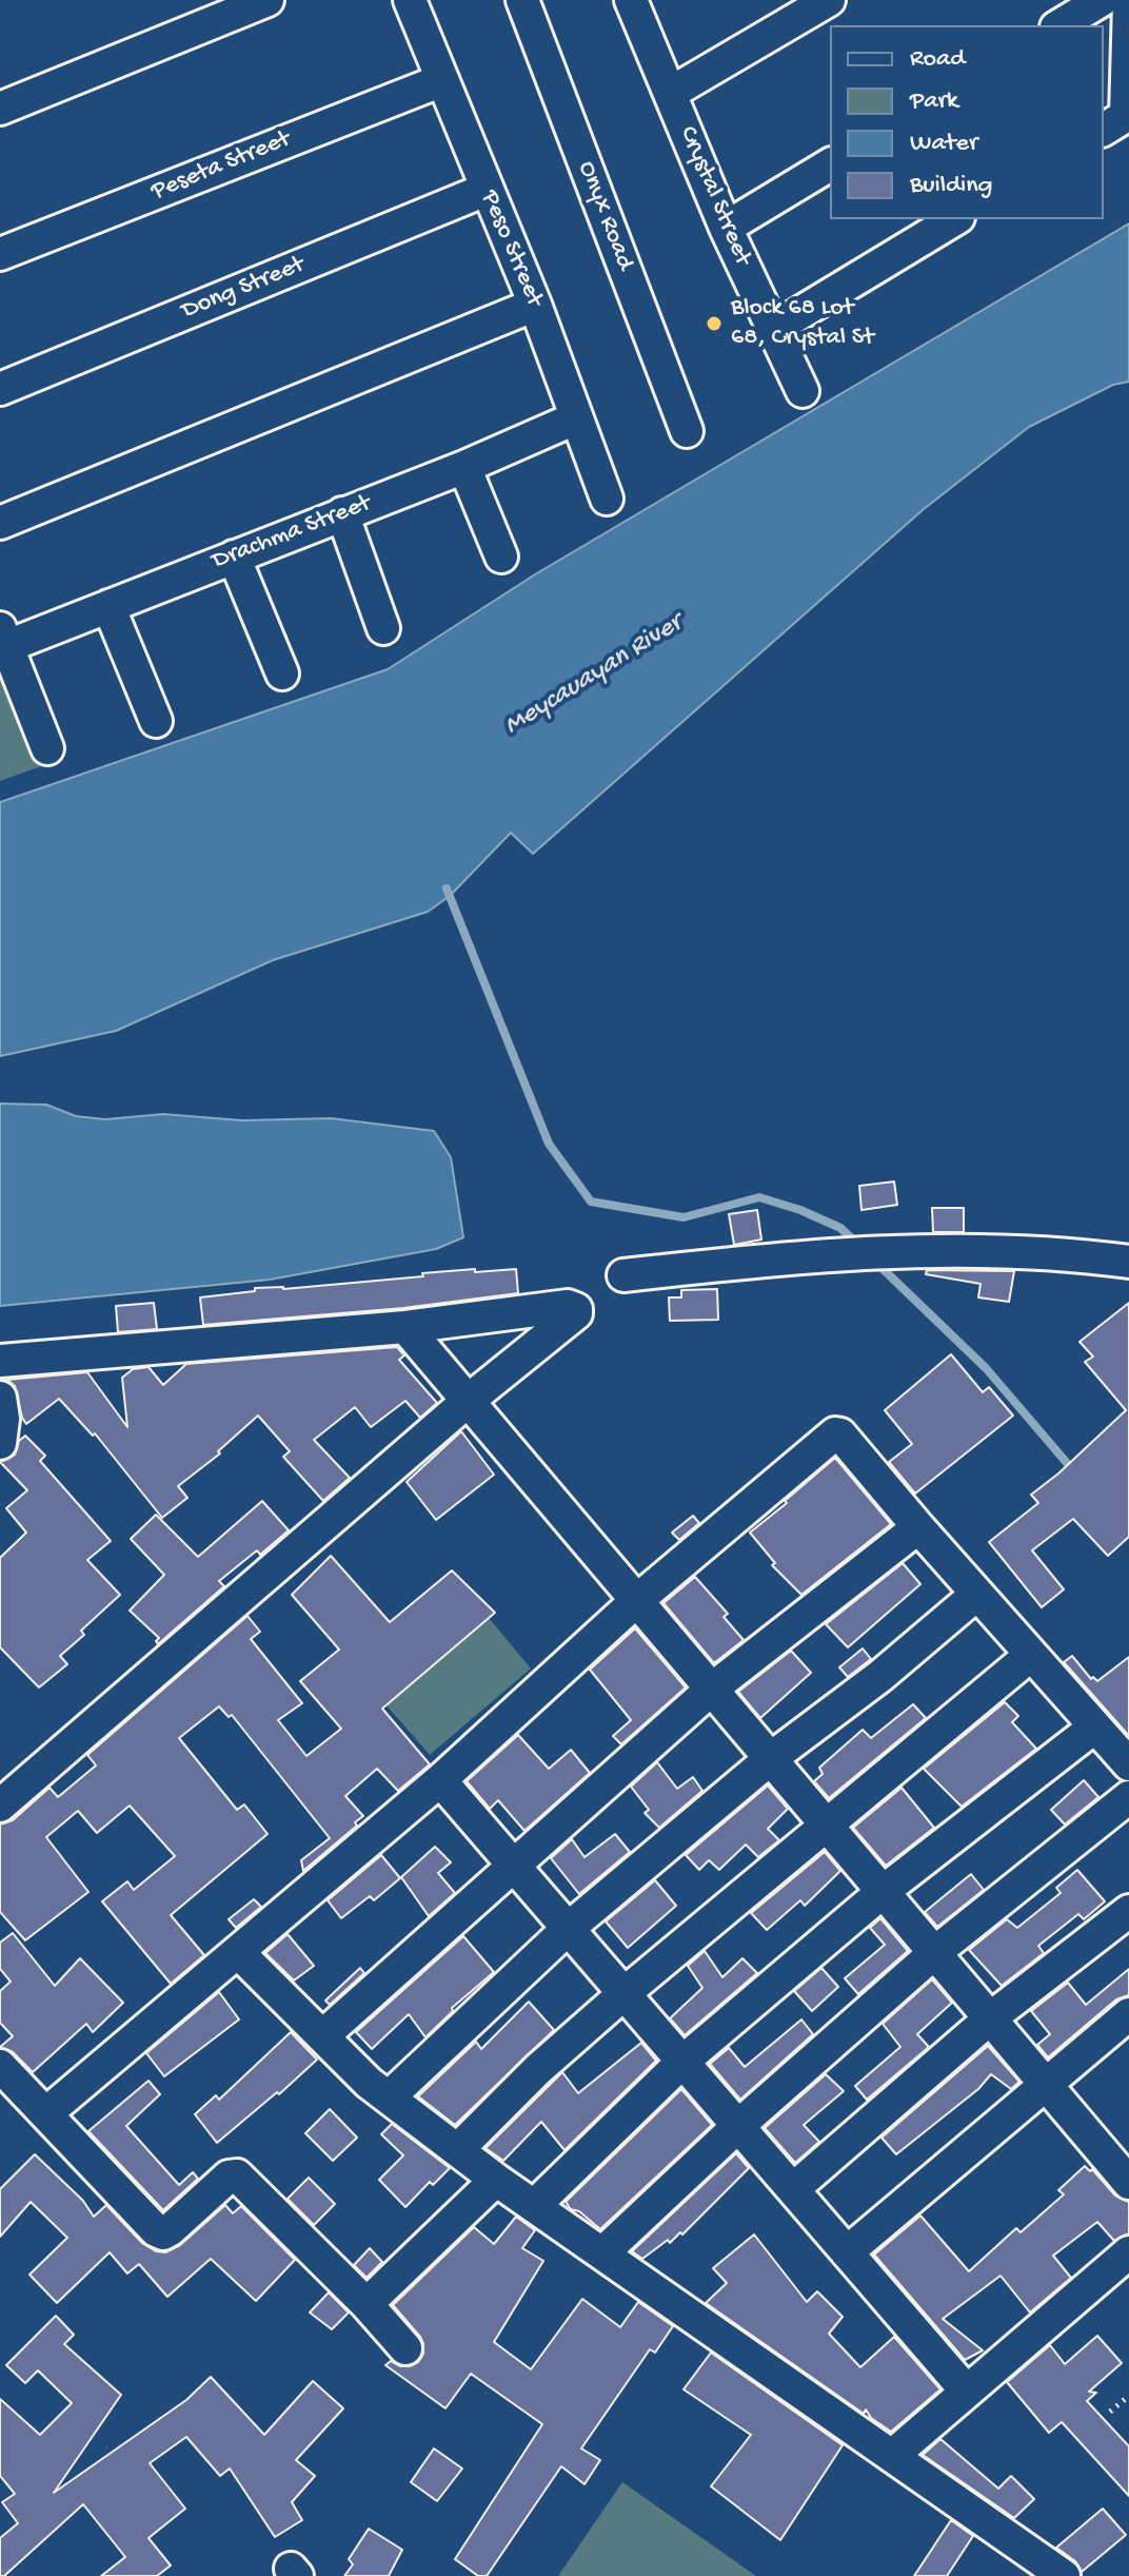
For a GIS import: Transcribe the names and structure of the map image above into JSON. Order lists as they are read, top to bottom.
{
  "streets": {
    "street": [
      "Peseta Street",
      "Crystal Street",
      "Onyx Road",
      "Peso Street",
      "Dong Street",
      "Drachma Street"
    ]
  },
  "crossings": [
    ["Peseta Street", "Peso Street"],
    ["Peso Street", "Dong Street"],
    ["Peso Street", "Drachma Street"]
  ],
  "water": ["Meycauayan River"],
  "places": ["Block 68 Lot 68, Crystal St"],
  "legend": [
    "Road",
    "Park",
    "Water",
    "Building"
  ]
}
